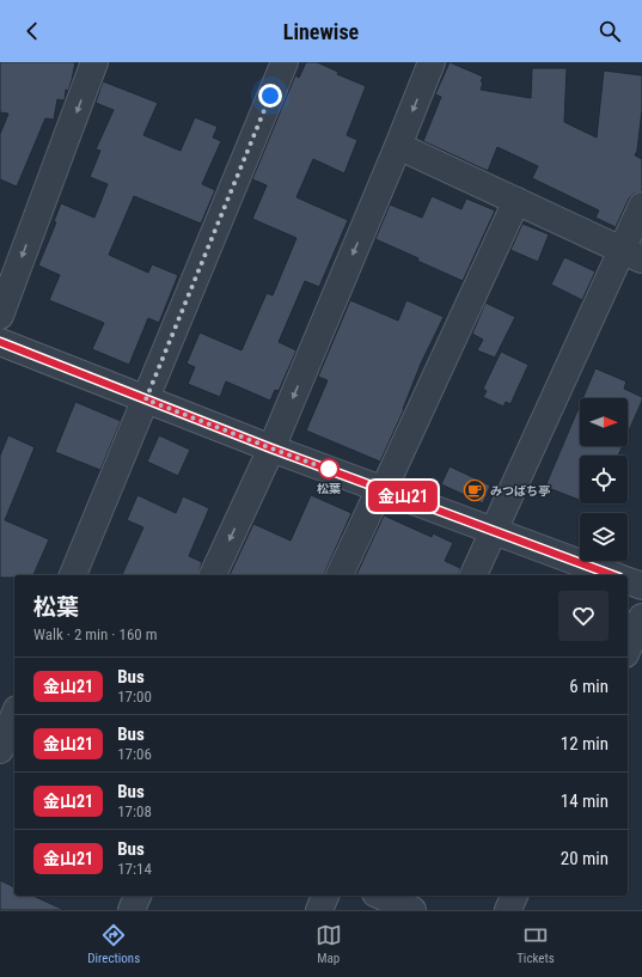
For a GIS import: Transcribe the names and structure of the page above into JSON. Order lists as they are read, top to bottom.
{
  "places": {
    "other": ["松葉"],
    "cafe": ["みつばち亭"]
  },
  "lines": ["bus line 金山21"],
  "north": "right",
  "page": {
    "header": "Linewise",
    "on_map": "金山21",
    "heading": ["松葉", "Walk · 2 min · 160 m"],
    "list": [
      {
        "mark": "金山21",
        "name": "Bus",
        "note": "17:00",
        "value": "6 min"
      },
      {
        "mark": "金山21",
        "name": "Bus",
        "note": "17:06",
        "value": "12 min"
      },
      {
        "mark": "金山21",
        "name": "Bus",
        "note": "17:08",
        "value": "14 min"
      },
      {
        "mark": "金山21",
        "name": "Bus",
        "note": "17:14",
        "value": "20 min"
      }
    ],
    "tabs": ["Directions", "Map", "Tickets"]
  }
}
